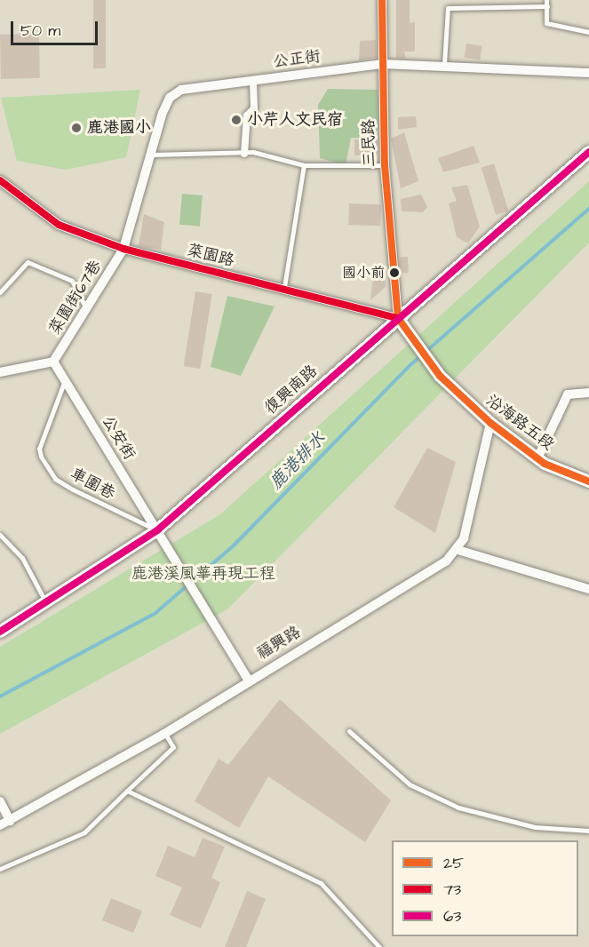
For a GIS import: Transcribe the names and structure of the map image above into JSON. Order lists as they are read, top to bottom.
{
  "streets": {
    "street": [
      "公正街",
      "三民路",
      "菜園路",
      "菜園街67巷",
      "復興南路",
      "沿海路五段",
      "公安街",
      "福興路"
    ],
    "lane": ["車圍巷"]
  },
  "crossings": [
    ["公正街", "三民路"],
    ["公正街", "菜園路"],
    ["公正街", "菜園街67巷"],
    ["三民路", "菜園路"],
    ["三民路", "復興南路"],
    ["三民路", "沿海路五段"],
    ["菜園路", "菜園街67巷"],
    ["菜園路", "復興南路"],
    ["菜園路", "沿海路五段"],
    ["菜園街67巷", "公安街"],
    ["復興南路", "沿海路五段"],
    ["復興南路", "公安街"],
    ["復興南路", "車圍巷"],
    ["公安街", "車圍巷"],
    ["公安街", "福興路"]
  ],
  "water": ["鹿港排水"],
  "parks": ["鹿港溪風華再現工程"],
  "places": ["小芹人文民宿", "鹿港國小", "國小前"],
  "lines": ["transit line 25", "transit line 63", "transit line 73"],
  "legend": ["25", "73", "63"],
  "scale_bar": "50 m"
}
